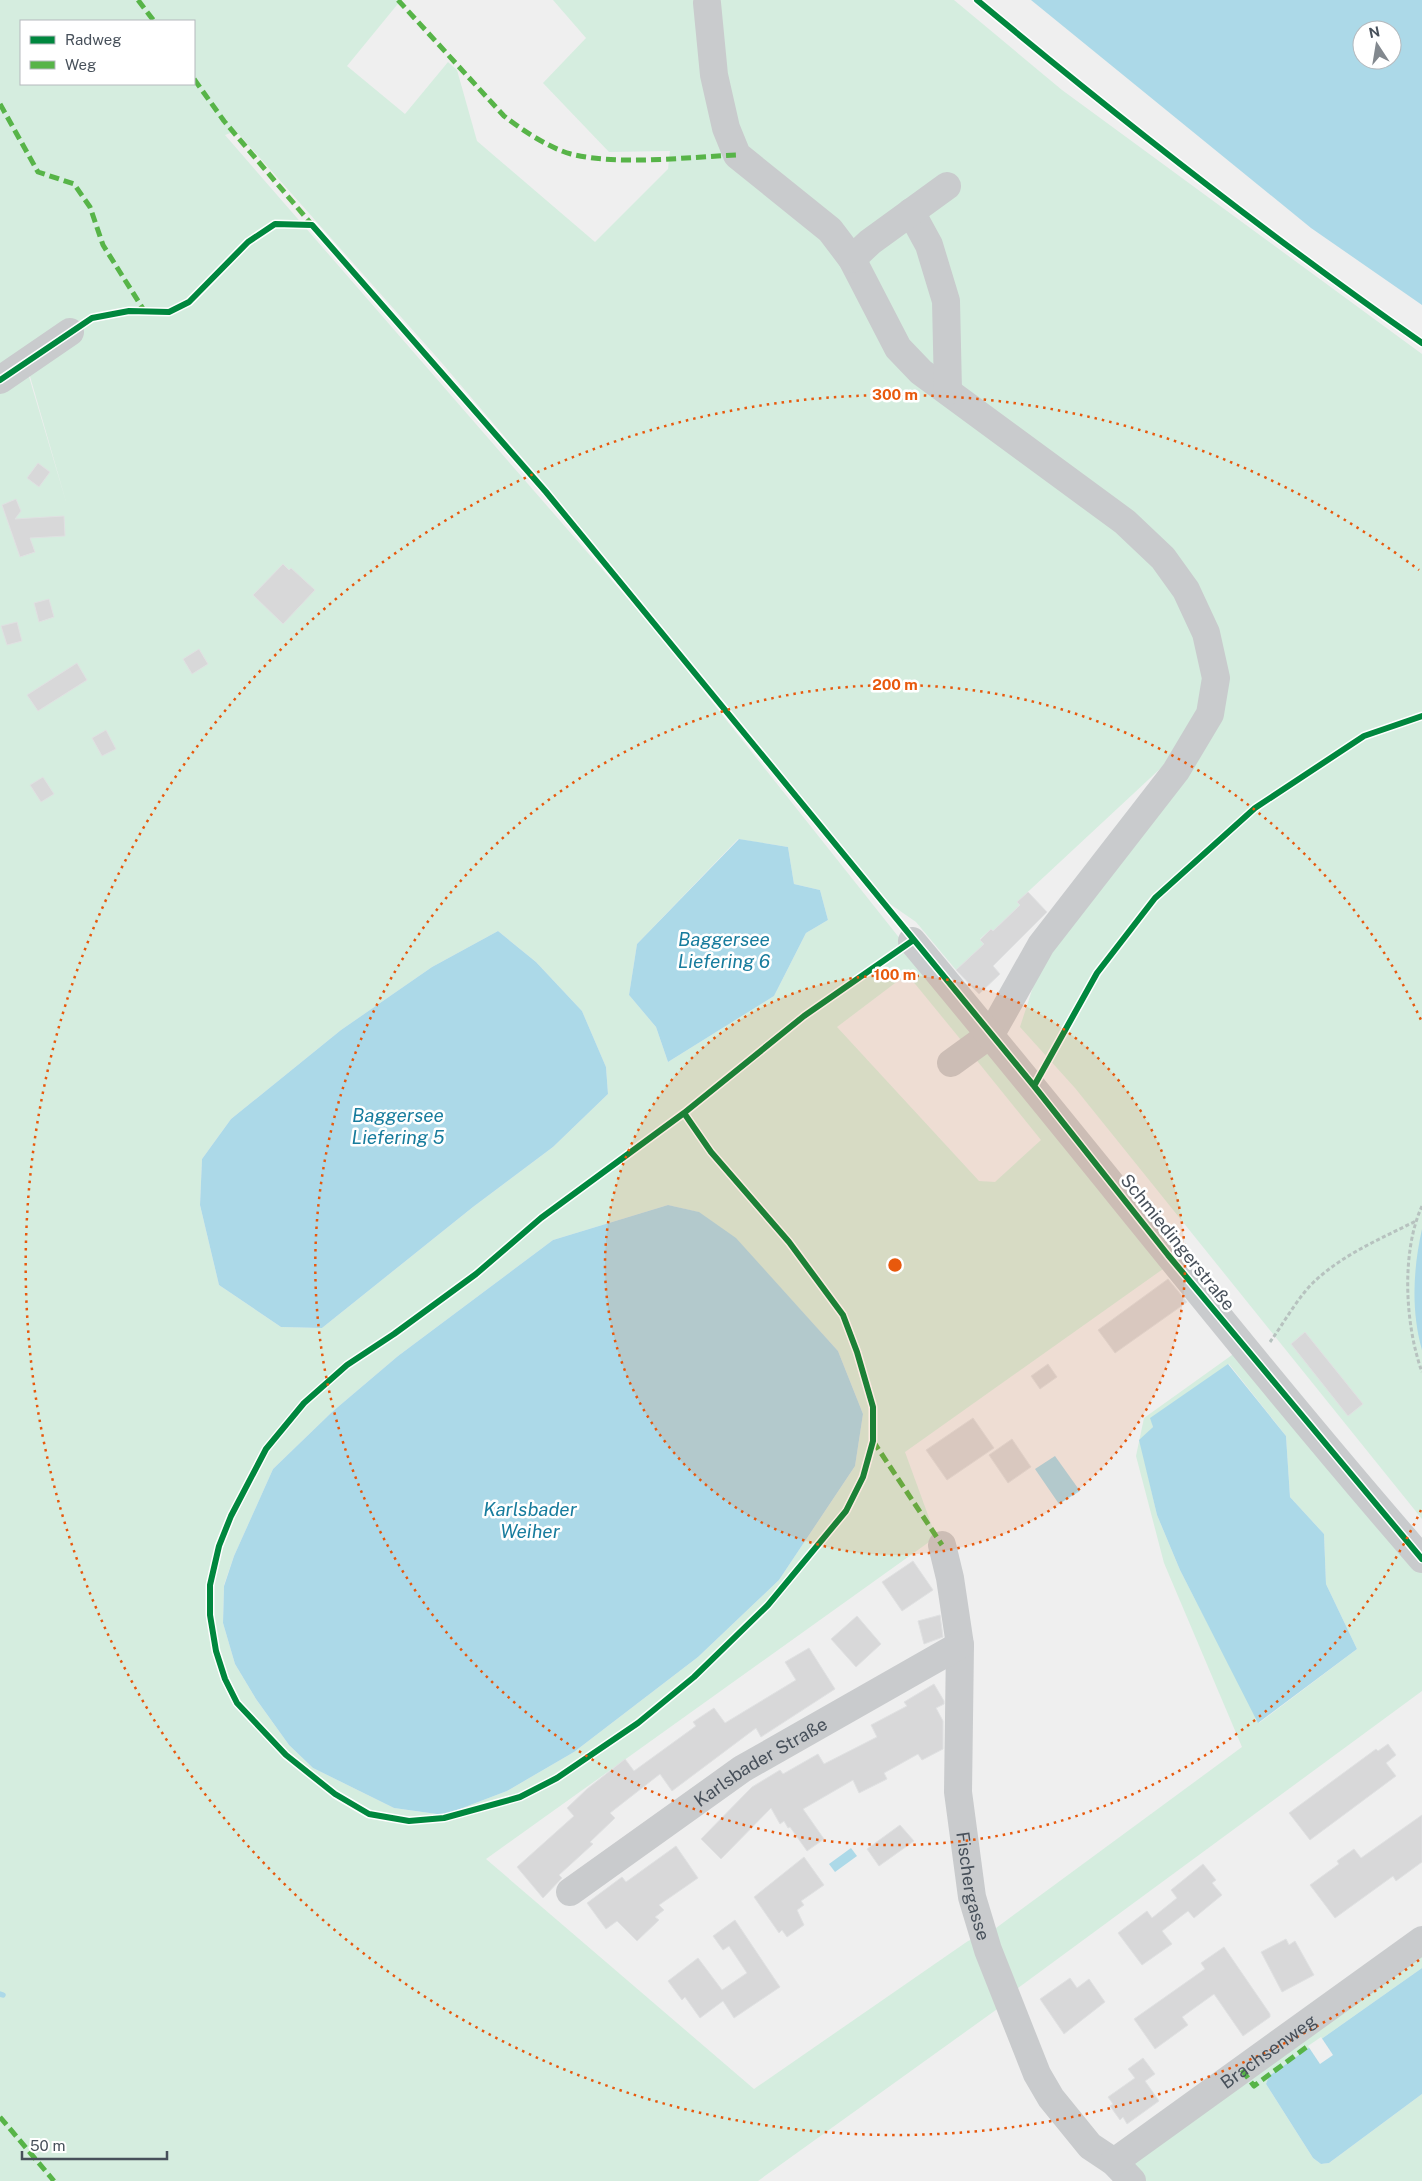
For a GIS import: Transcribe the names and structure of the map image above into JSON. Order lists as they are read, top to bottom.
{
  "streets": {
    "street": [
      "Schmiedingerstraße",
      "Karlsbader Straße",
      "Fischergasse",
      "Brachsenweg"
    ]
  },
  "crossings": [
    ["Karlsbader Straße", "Fischergasse"],
    ["Fischergasse", "Brachsenweg"]
  ],
  "water": ["Baggersee Liefering 6", "Baggersee Liefering 5", "Karlsbader Weiher"],
  "legend": ["Radweg", "Weg"],
  "scale_bar": "50 m",
  "north": "top",
  "rings": ["300 m", "200 m", "100 m"]
}
